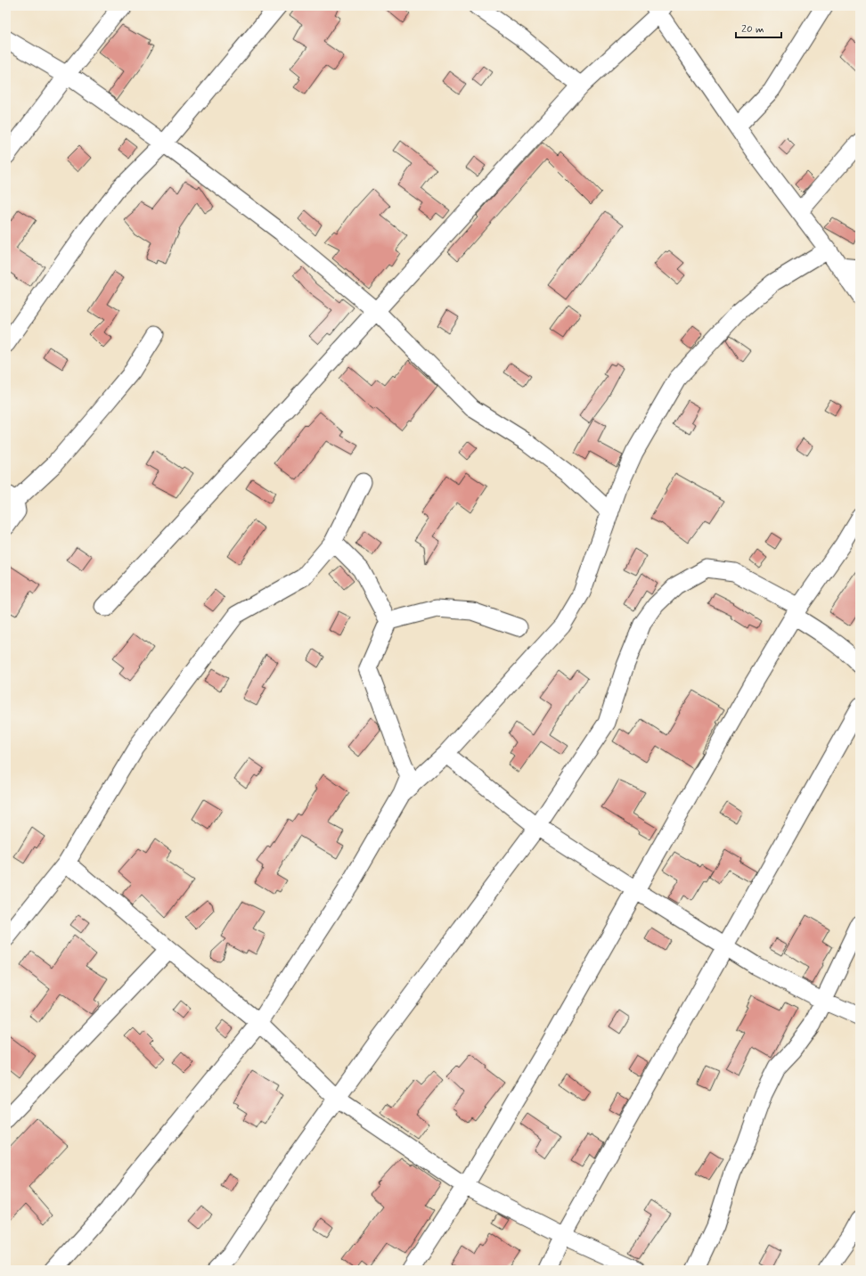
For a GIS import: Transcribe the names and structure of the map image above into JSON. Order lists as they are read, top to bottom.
{
  "scale_bar": "20 m"
}
